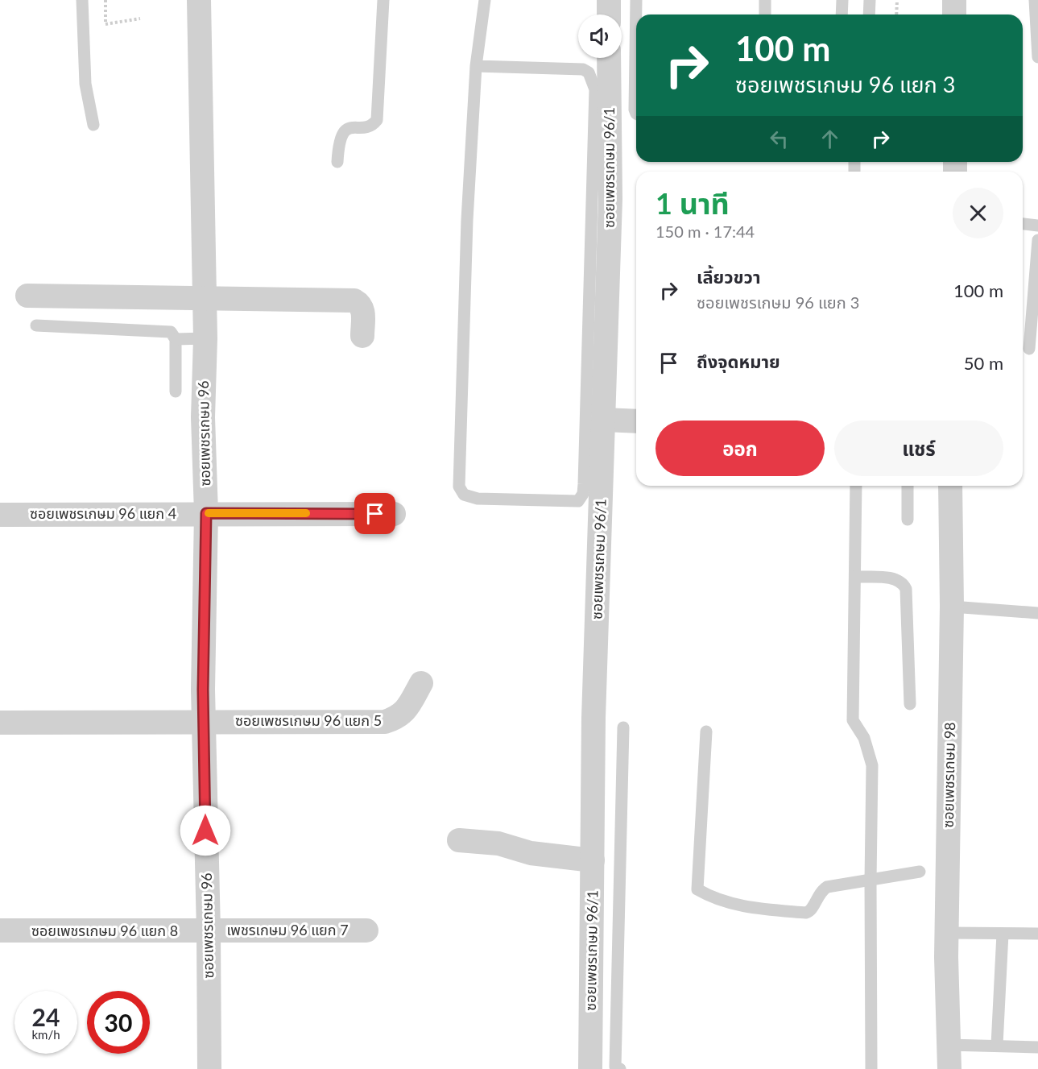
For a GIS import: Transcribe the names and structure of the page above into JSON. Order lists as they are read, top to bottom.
{
  "streets": {
    "street": [
      "ซอยเพชรเกษม 96/1",
      "ซอยเพชรเกษม 96",
      "ซอยเพชรเกษม 96 แยก 4",
      "ซอยเพชรเกษม 96 แยก 5",
      "ซอยเพชรเกษม 98",
      "เพชรเกษม 96 แยก 7",
      "ซอยเพชรเกษม 96 แยก 8"
    ]
  },
  "crossings": [
    ["ซอยเพชรเกษม 96", "ซอยเพชรเกษม 96 แยก 4"],
    ["ซอยเพชรเกษม 96", "ซอยเพชรเกษม 96 แยก 5"],
    ["ซอยเพชรเกษม 96", "เพชรเกษม 96 แยก 7"],
    ["ซอยเพชรเกษม 96", "ซอยเพชรเกษม 96 แยก 8"],
    ["เพชรเกษม 96 แยก 7", "ซอยเพชรเกษม 96 แยก 8"]
  ],
  "page": {
    "turn": ["100 m", "ซอยเพชรเกษม 96 แยก 3"],
    "heading": ["1 นาที", "150 m · 17:44"],
    "list": [
      {
        "name": "เลี้ยวขวา",
        "note": "ซอยเพชรเกษม 96 แยก 3",
        "value": "100 m"
      },
      {
        "name": "ถึงจุดหมาย",
        "value": "50 m"
      }
    ],
    "buttons": ["ออก", "แชร์"],
    "speed": "24 km/h",
    "limit": "30"
  }
}
